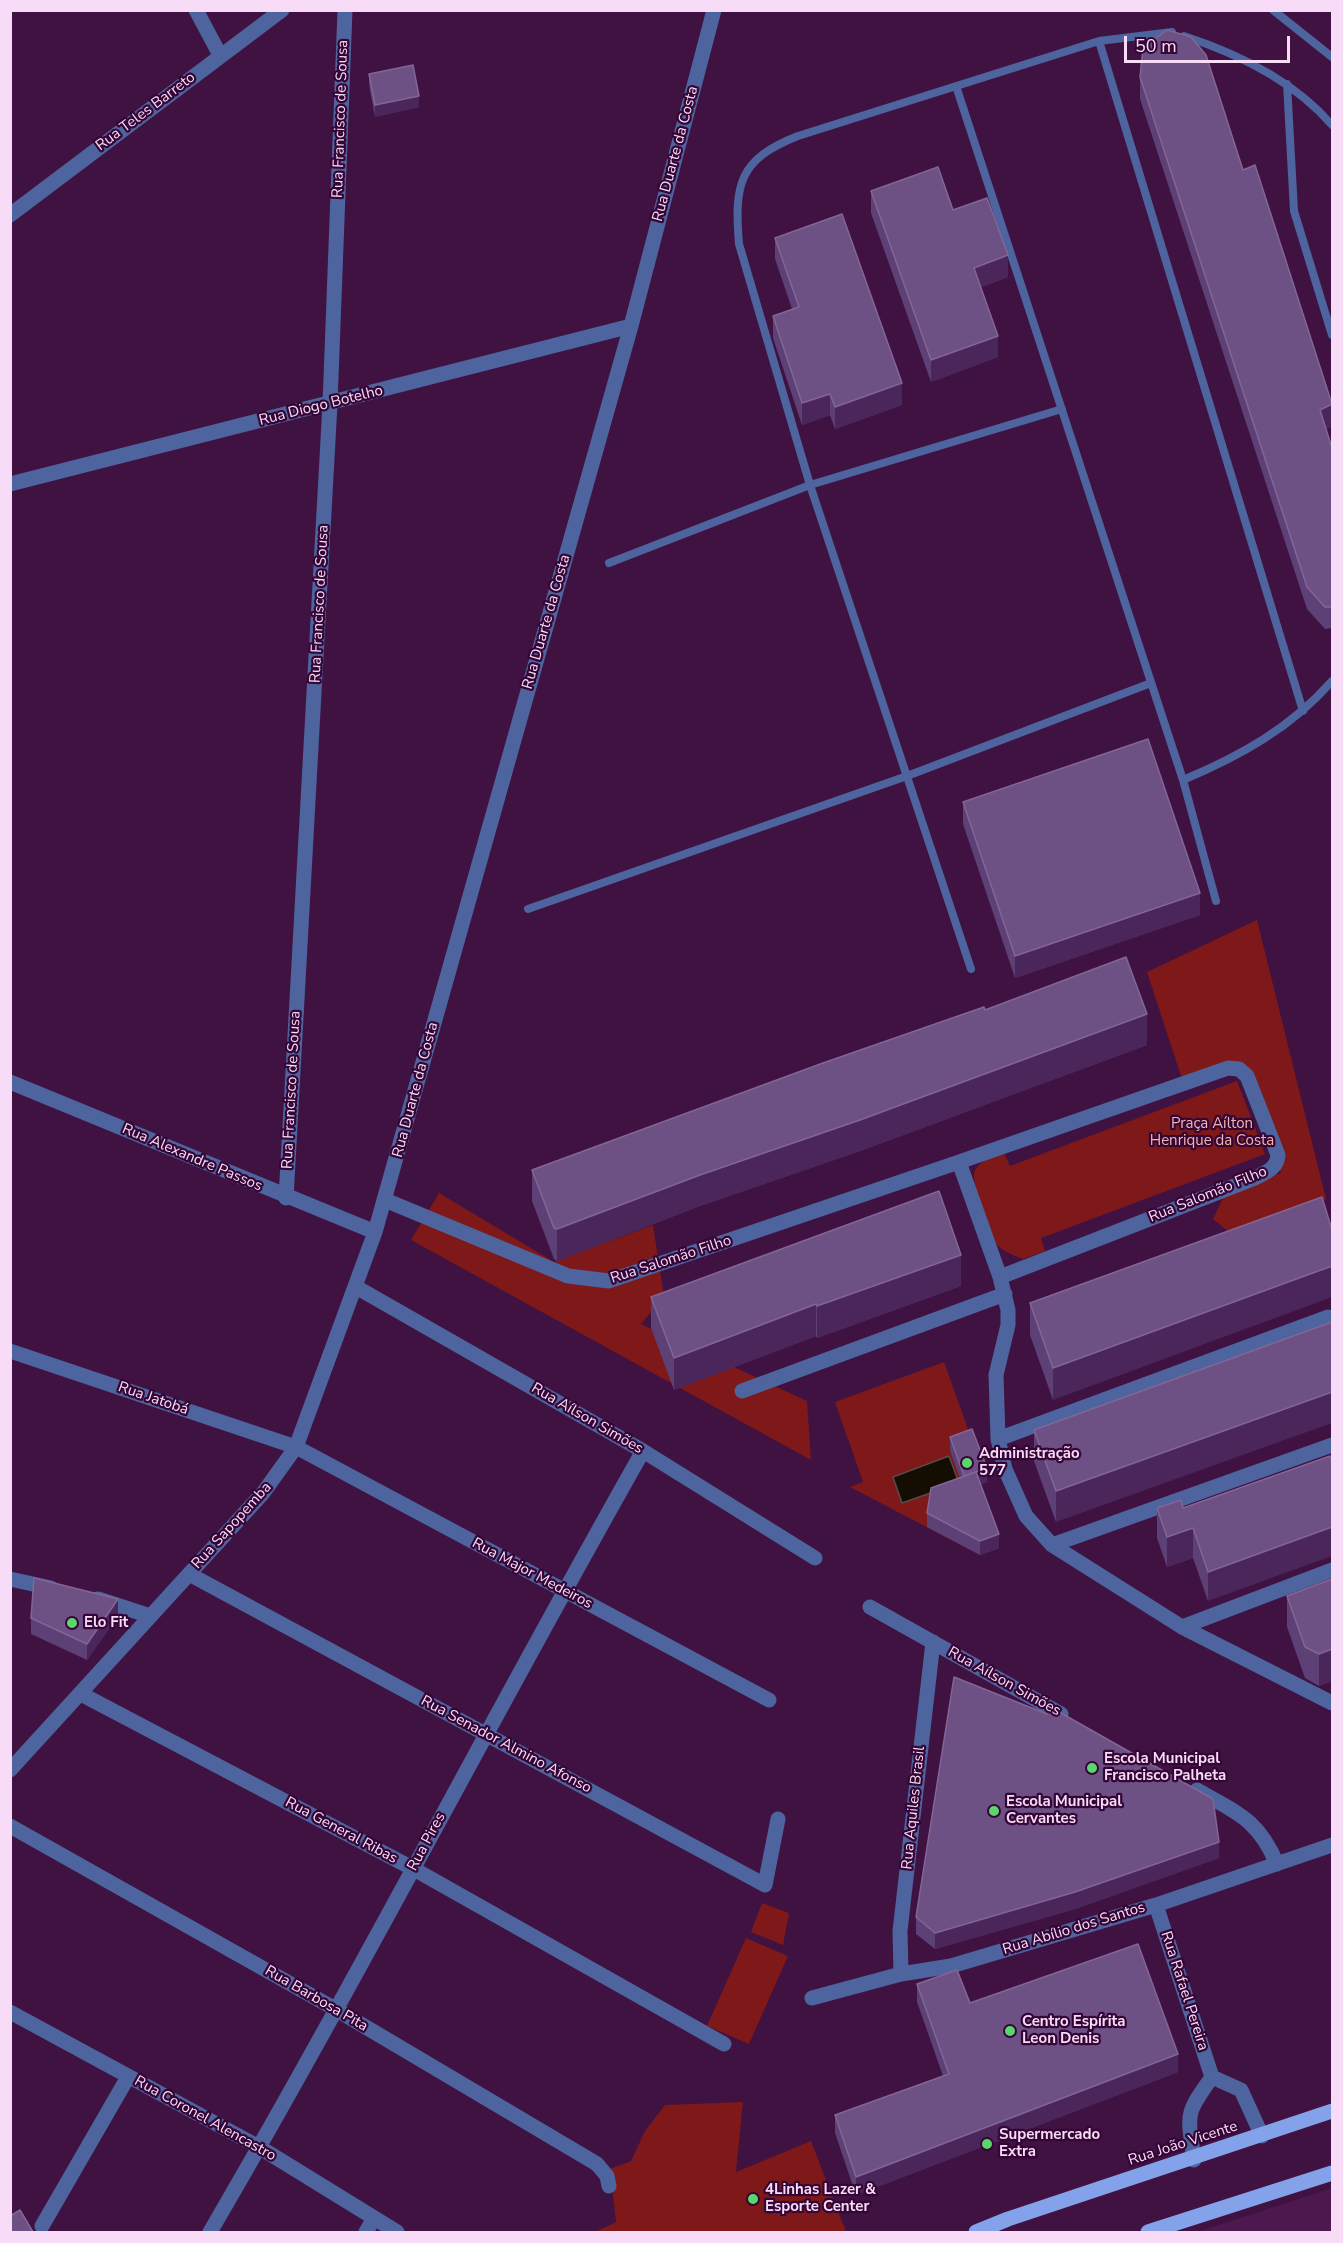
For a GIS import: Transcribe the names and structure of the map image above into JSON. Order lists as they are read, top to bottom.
{
  "streets": {
    "main road": ["Rua João Vicente"],
    "street": [
      "Rua Teles Barreto",
      "Rua Francisco de Sousa",
      "Rua Duarte da Costa",
      "Rua Diogo Botelho",
      "Rua Alexandre Passos",
      "Rua Salomão Filho",
      "Rua Jatobá",
      "Rua Aílson Simões",
      "Rua Sapopemba",
      "Rua Major Medeiros",
      "Rua Senador Almino Afonso",
      "Rua Aquiles Brasil",
      "Rua General Ribas",
      "Rua Pires",
      "Rua Abílio dos Santos",
      "Rua Rafael Pereira",
      "Rua Barbosa Pita",
      "Rua Coronel Alencastro"
    ]
  },
  "crossings": [
    ["Rua Francisco de Sousa", "Rua Diogo Botelho"],
    ["Rua Francisco de Sousa", "Rua Alexandre Passos"],
    ["Rua Duarte da Costa", "Rua Diogo Botelho"],
    ["Rua Duarte da Costa", "Rua Alexandre Passos"],
    ["Rua Duarte da Costa", "Rua Salomão Filho"],
    ["Rua Duarte da Costa", "Rua Sapopemba"],
    ["Rua Alexandre Passos", "Rua Sapopemba"],
    ["Rua Jatobá", "Rua Sapopemba"],
    ["Rua Jatobá", "Rua Major Medeiros"],
    ["Rua Aílson Simões", "Rua Sapopemba"],
    ["Rua Aílson Simões", "Rua Aquiles Brasil"],
    ["Rua Aílson Simões", "Rua Pires"],
    ["Rua Sapopemba", "Rua Major Medeiros"],
    ["Rua Sapopemba", "Rua Senador Almino Afonso"],
    ["Rua Sapopemba", "Rua General Ribas"],
    ["Rua Major Medeiros", "Rua Pires"],
    ["Rua Senador Almino Afonso", "Rua Pires"],
    ["Rua Aquiles Brasil", "Rua Abílio dos Santos"],
    ["Rua General Ribas", "Rua Pires"],
    ["Rua Pires", "Rua Barbosa Pita"],
    ["Rua Pires", "Rua Coronel Alencastro"],
    ["Rua Abílio dos Santos", "Rua Rafael Pereira"]
  ],
  "parks": ["Praça Aílton Henrique da Costa"],
  "places": [
    "Administração 577",
    "Elo Fit",
    "Escola Municipal Francisco Palheta",
    "Escola Municipal Cervantes",
    "Centro Espírita Leon Denis",
    "Supermercado Extra",
    "4Linhas Lazer & Esporte Center"
  ],
  "scale_bar": "50 m"
}
